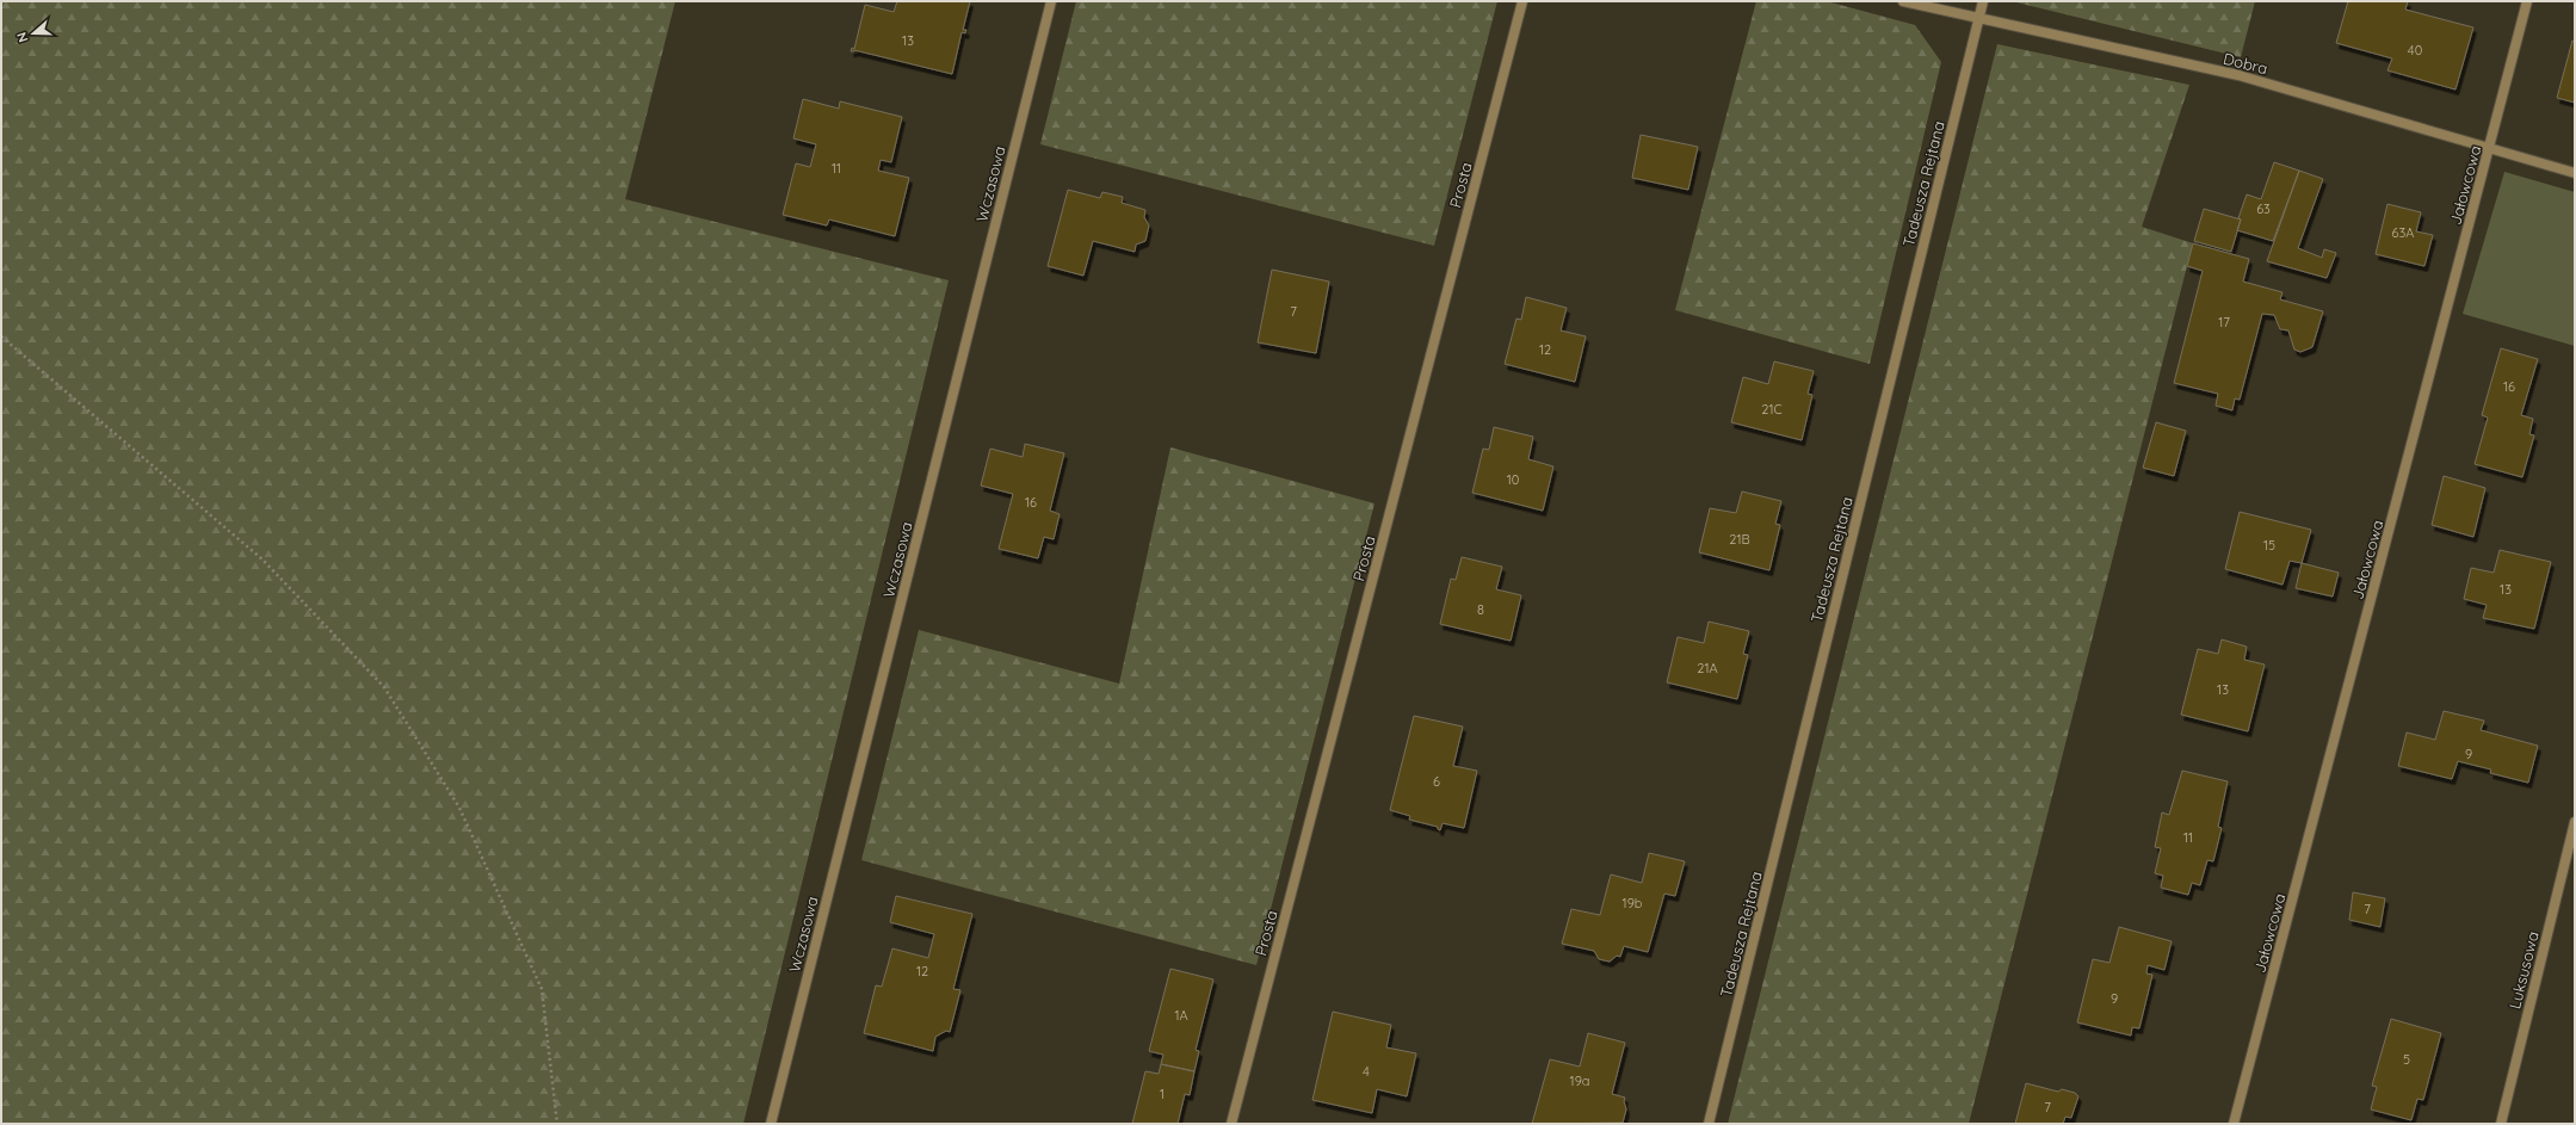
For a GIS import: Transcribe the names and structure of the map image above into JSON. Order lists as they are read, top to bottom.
{
  "streets": {
    "street": [
      "Dobra",
      "Wczasowa",
      "Tadeusza Rejtana",
      "Prosta",
      "Jałowcowa",
      "Luksusowa"
    ]
  },
  "crossings": [
    ["Dobra", "Tadeusza Rejtana"],
    ["Dobra", "Jałowcowa"]
  ],
  "house_numbers": [
    "13",
    "40",
    "11",
    "63",
    "63A",
    "7",
    "17",
    "12",
    "16",
    "21C",
    "10",
    "16",
    "21B",
    "15",
    "13",
    "8",
    "21A",
    "13",
    "9",
    "6",
    "11",
    "19b",
    "7",
    "12",
    "9",
    "1A",
    "5",
    "4",
    "19a",
    "1",
    "7"
  ],
  "north": "left"
}
